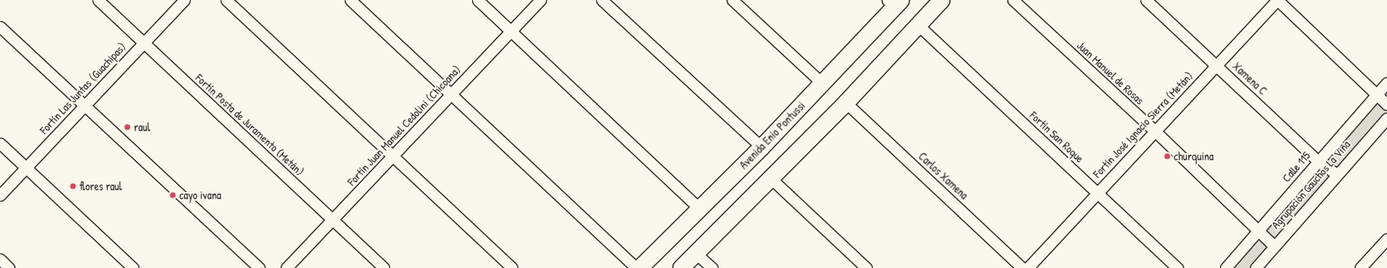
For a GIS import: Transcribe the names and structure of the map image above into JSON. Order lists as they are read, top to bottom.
{
  "streets": {
    "main road": ["Avenida Enio Pontussi"],
    "street": [
      "Juan Manuel de Rosas",
      "Xamena C",
      "Fortín Las Juntas (Guachipas)",
      "Fortín Posta de Juramento (Metán)",
      "Fortín José Ignacio Sierra (Metán)",
      "Fortín Juan Manuel Cedolini (Chicoana)",
      "Fortín San Roque",
      "Calle 115",
      "Carlos Xamena",
      "Agrupación Gauchos La Viña"
    ]
  },
  "crossings": [
    ["Juan Manuel de Rosas", "Fortín José Ignacio Sierra (Metán)"],
    ["Juan Manuel de Rosas", "Calle 115"],
    ["Juan Manuel de Rosas", "Agrupación Gauchos La Viña"],
    ["Xamena C", "Fortín José Ignacio Sierra (Metán)"],
    ["Xamena C", "Calle 115"],
    ["Xamena C", "Agrupación Gauchos La Viña"],
    ["Fortín Las Juntas (Guachipas)", "Fortín Posta de Juramento (Metán)"],
    ["Fortín Posta de Juramento (Metán)", "Fortín Juan Manuel Cedolini (Chicoana)"],
    ["Fortín José Ignacio Sierra (Metán)", "Fortín San Roque"]
  ],
  "places": [
    "raul",
    "churquina",
    "flores raul",
    "cayo ivana"
  ]
}
